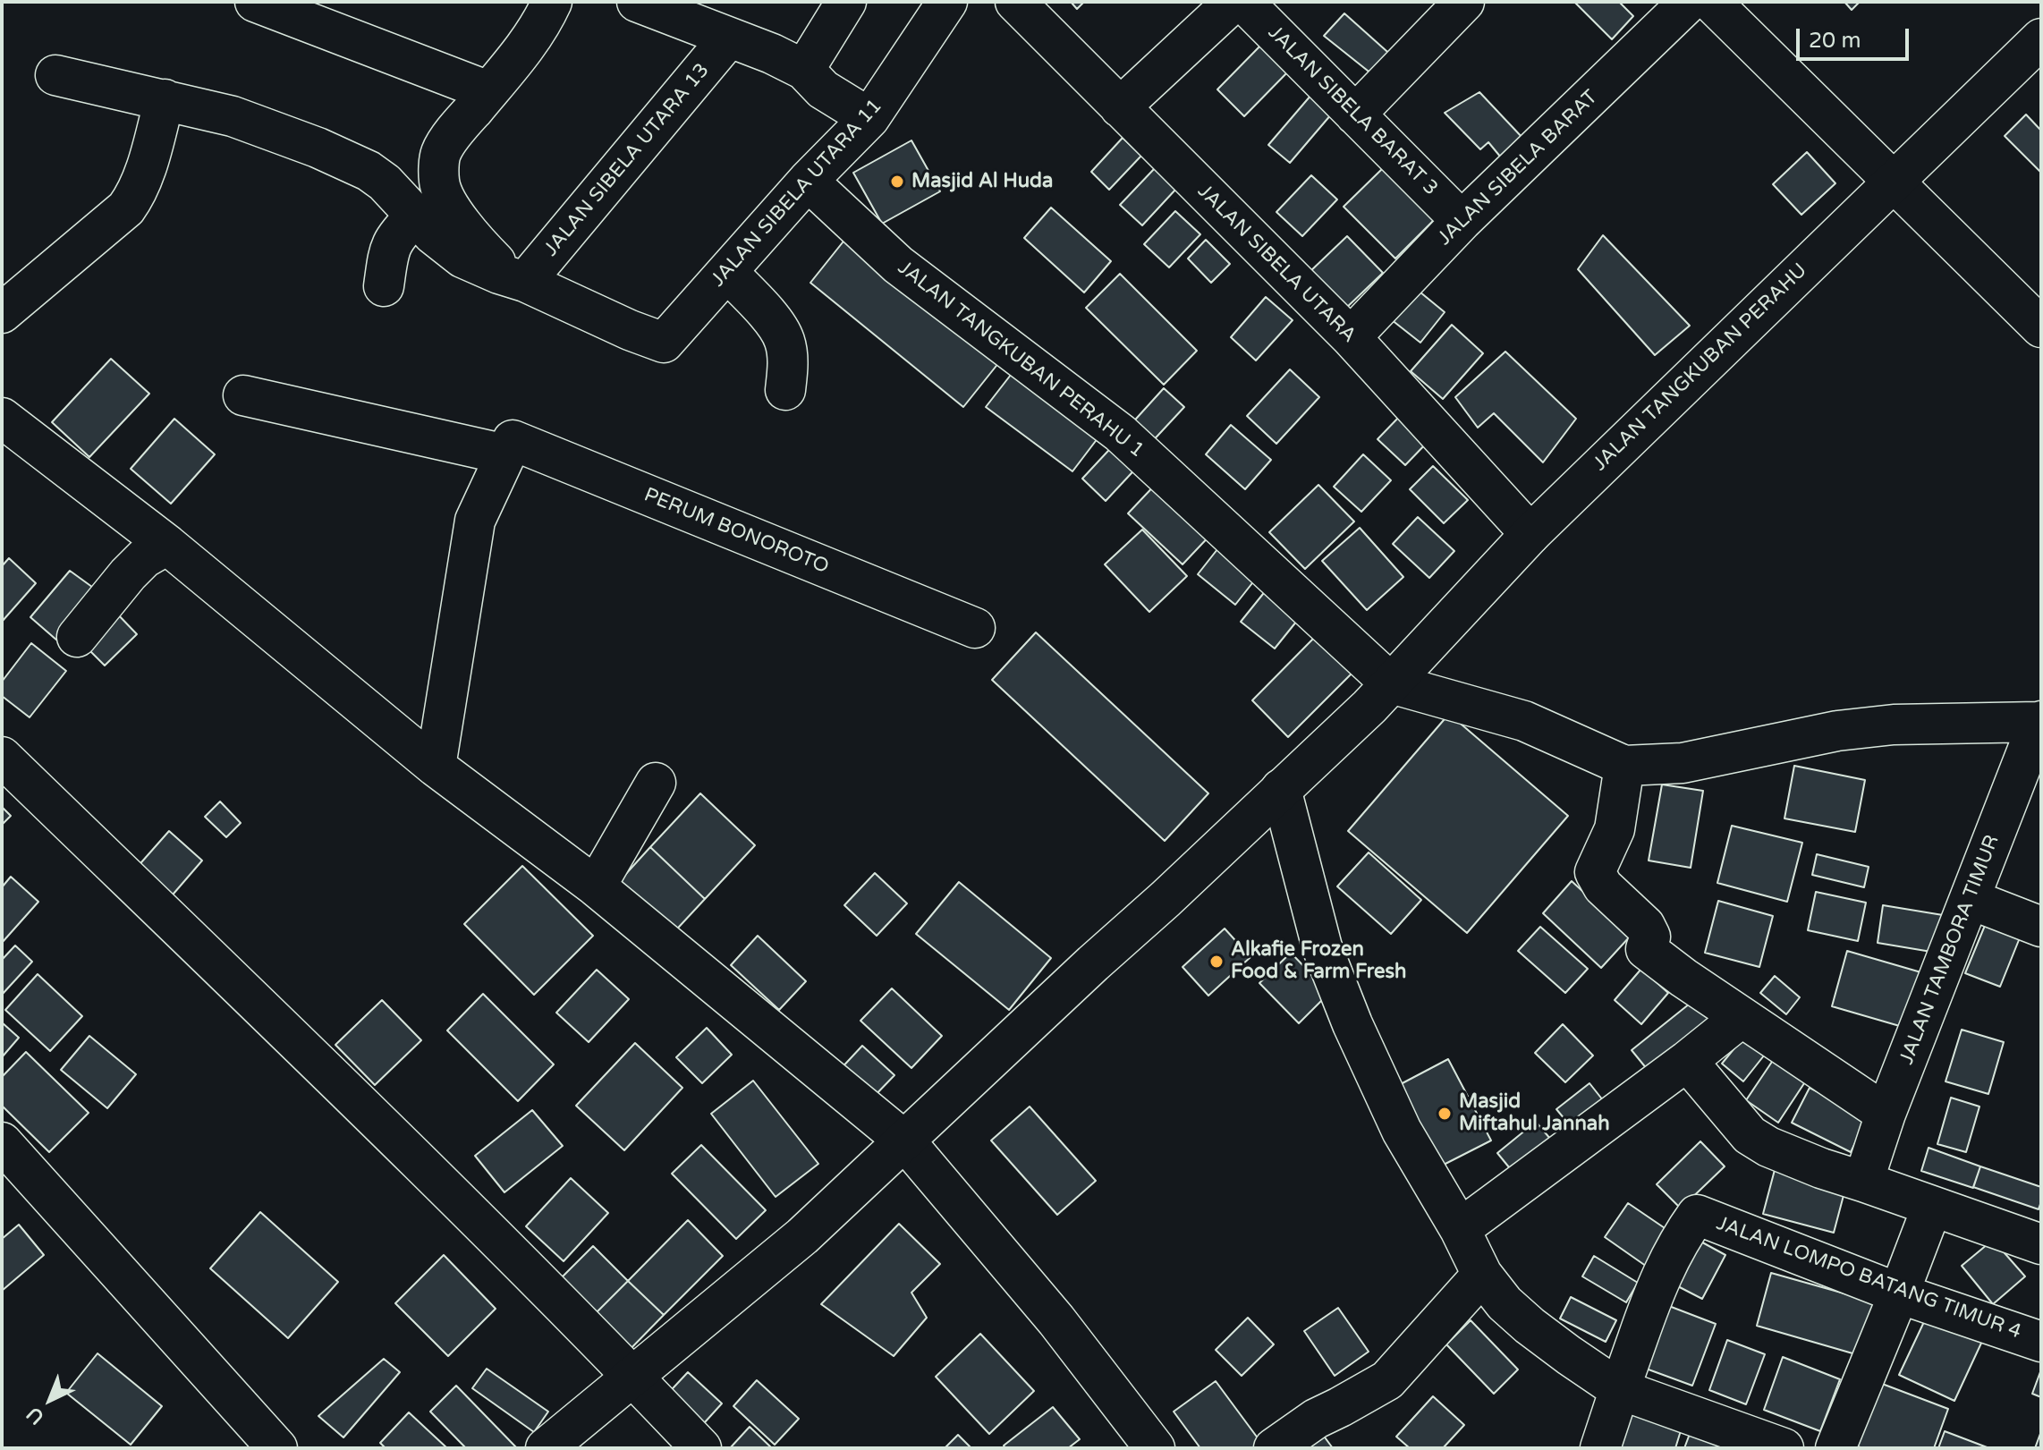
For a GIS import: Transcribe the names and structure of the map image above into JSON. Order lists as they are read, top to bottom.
{
  "streets": {
    "street": [
      "JALAN SIBELA BARAT 3",
      "JALAN SIBELA UTARA 13",
      "JALAN SIBELA BARAT",
      "JALAN SIBELA UTARA 11",
      "JALAN SIBELA UTARA",
      "JALAN TANGKUBAN PERAHU 1",
      "JALAN TANGKUBAN PERAHU",
      "PERUM BONOROTO",
      "JALAN TAMBORA TIMUR",
      "JALAN LOMPO BATANG TIMUR 4"
    ]
  },
  "crossings": [
    ["JALAN SIBELA BARAT 3", "JALAN SIBELA BARAT"],
    ["JALAN SIBELA UTARA 13", "JALAN SIBELA UTARA 11"],
    ["JALAN SIBELA BARAT", "JALAN SIBELA UTARA"],
    ["JALAN SIBELA UTARA 11", "JALAN TANGKUBAN PERAHU 1"],
    ["JALAN SIBELA UTARA", "JALAN TANGKUBAN PERAHU"],
    ["JALAN TANGKUBAN PERAHU 1", "JALAN TANGKUBAN PERAHU"]
  ],
  "places": ["Masjid Al Huda", "Alkafie Frozen Food & Farm Fresh", "Masjid Miftahul Jannah"],
  "scale_bar": "20 m",
  "north": "bottom left"
}
